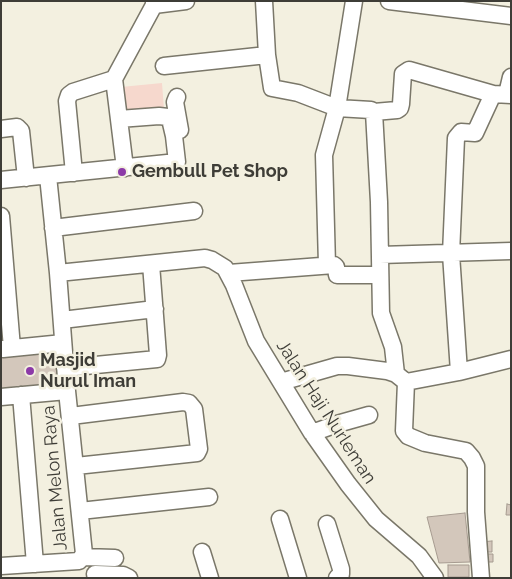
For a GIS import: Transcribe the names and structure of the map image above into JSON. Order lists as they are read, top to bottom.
{
  "streets": {
    "street": ["Jalan Haji Nurleman", "Jalan Melon Raya"]
  },
  "places": ["Gembull Pet Shop", "Masjid Nurul Iman"]
}
